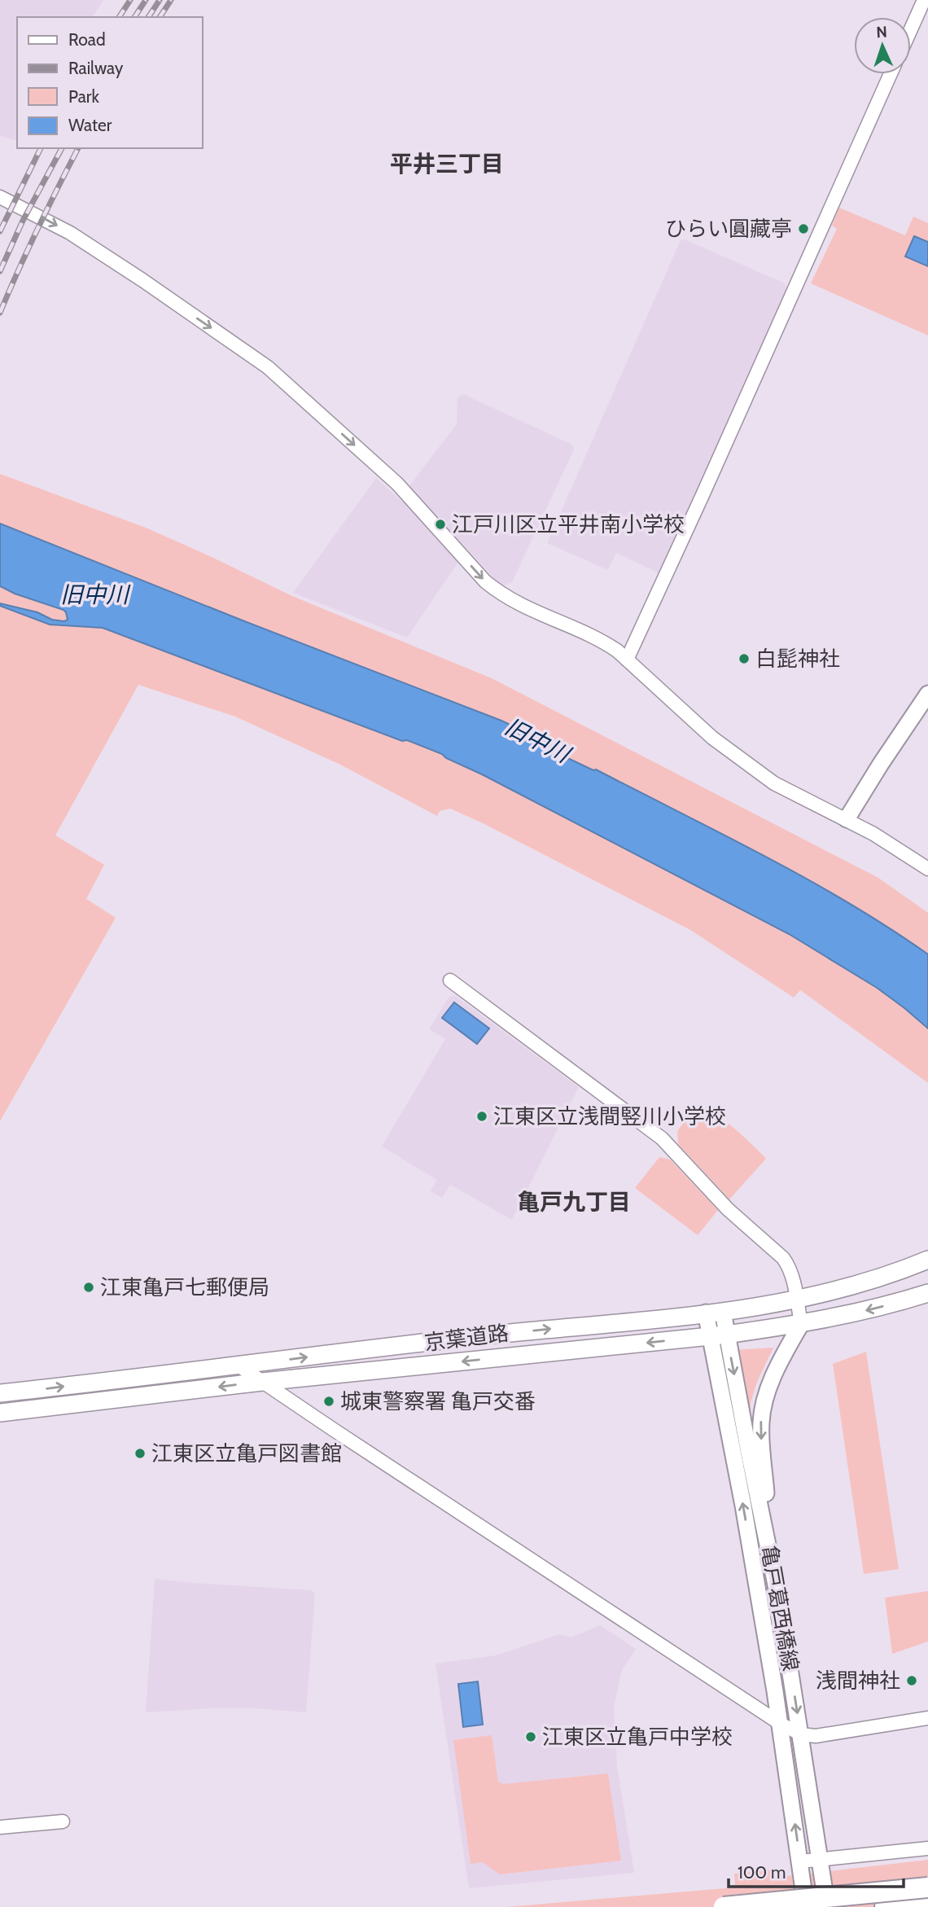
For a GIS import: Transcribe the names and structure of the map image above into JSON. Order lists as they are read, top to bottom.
{
  "streets": {
    "highway": ["京葉道路"],
    "main road": ["亀戸葛西橋線"]
  },
  "crossings": [
    ["京葉道路", "亀戸葛西橋線"]
  ],
  "districts": ["平井三丁目", "亀戸九丁目"],
  "water": ["旧中川"],
  "places": [
    "ひらい圓藏亭",
    "江戸川区立平井南小学校",
    "白髭神社",
    "江東区立浅間竪川小学校",
    "江東亀戸七郵便局",
    "城東警察署 亀戸交番",
    "江東区立亀戸図書館",
    "浅間神社",
    "江東区立亀戸中学校"
  ],
  "legend": [
    "Road",
    "Railway",
    "Park",
    "Water"
  ],
  "scale_bar": "100 m",
  "north": "top"
}
